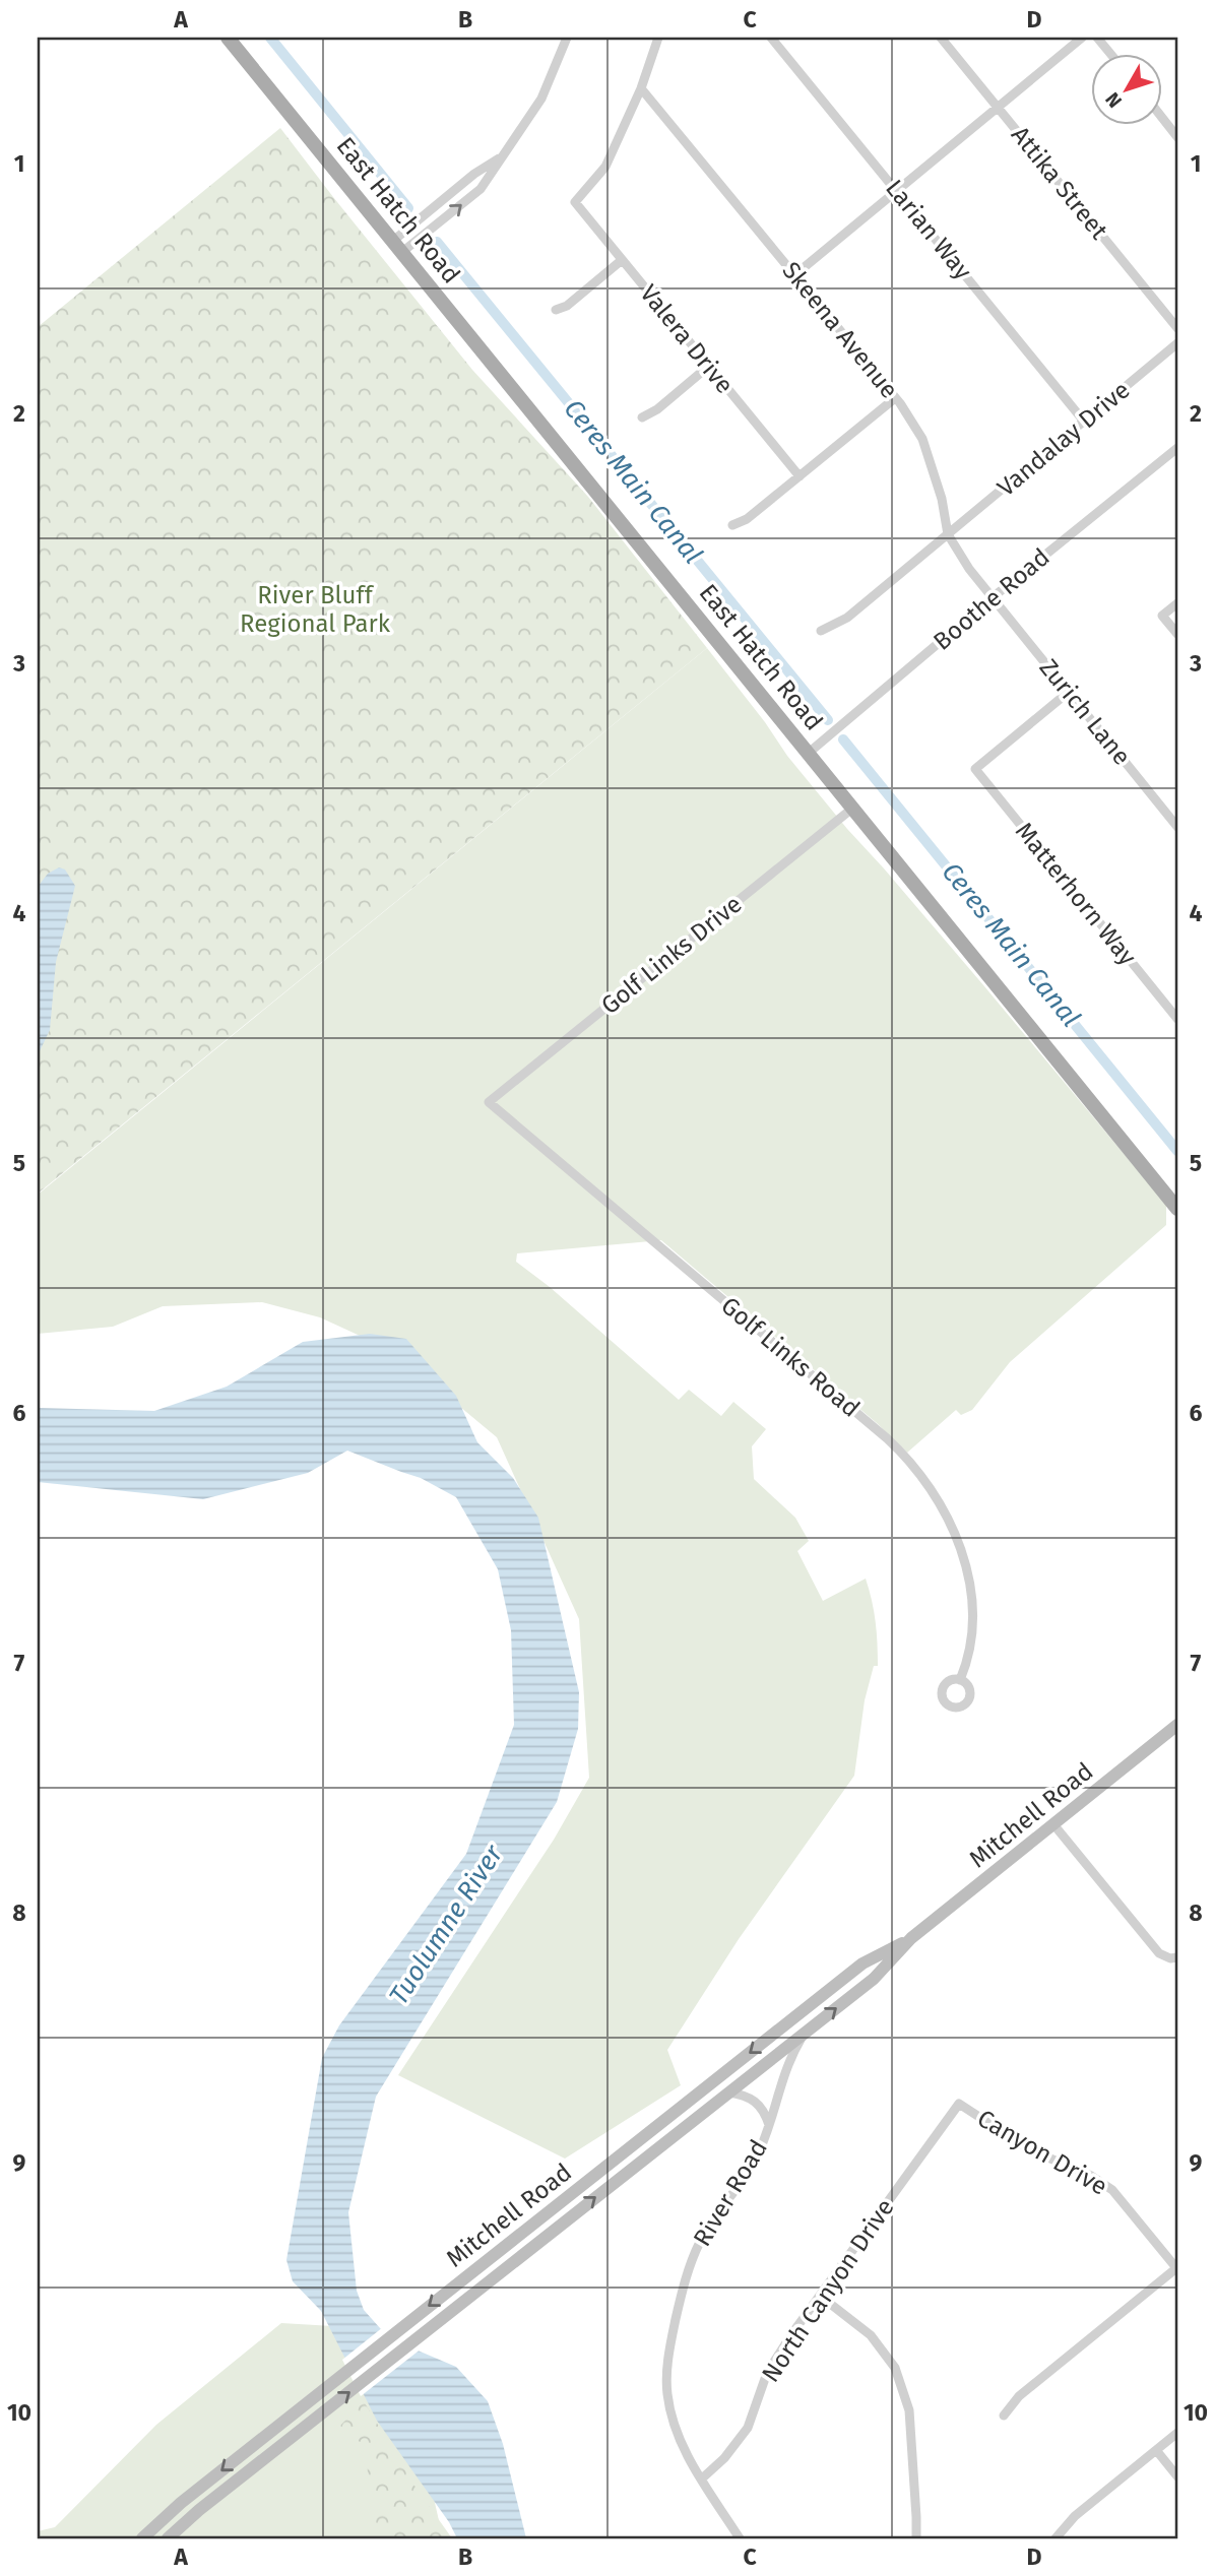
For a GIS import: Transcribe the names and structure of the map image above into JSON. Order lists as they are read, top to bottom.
{
  "streets": {
    "main road": ["East Hatch Road", "Mitchell Road"],
    "street": [
      "Attika Street",
      "Larian Way",
      "Skeena Avenue",
      "Valera Drive",
      "Vandalay Drive",
      "Boothe Road",
      "Zurich Lane",
      "Matterhorn Way",
      "Golf Links Drive",
      "Golf Links Road",
      "Canyon Drive",
      "River Road",
      "North Canyon Drive"
    ]
  },
  "crossings": [
    ["East Hatch Road", "Boothe Road"],
    ["East Hatch Road", "Golf Links Drive"],
    ["Larian Way", "Vandalay Drive"],
    ["Skeena Avenue", "Valera Drive"],
    ["Skeena Avenue", "Vandalay Drive"],
    ["Skeena Avenue", "Boothe Road"],
    ["Skeena Avenue", "Zurich Lane"],
    ["Boothe Road", "Zurich Lane"],
    ["Zurich Lane", "Matterhorn Way"],
    ["Golf Links Drive", "Golf Links Road"],
    ["Mitchell Road", "River Road"],
    ["Canyon Drive", "North Canyon Drive"],
    ["River Road", "North Canyon Drive"]
  ],
  "water": ["Ceres Main Canal", "Tuolumne River"],
  "parks": ["River Bluff Regional Park"],
  "north": "bottom left",
  "grid": {
    "columns": [
      "A",
      "B",
      "C",
      "D"
    ],
    "rows": [
      "1",
      "2",
      "3",
      "4",
      "5",
      "6",
      "7",
      "8",
      "9",
      "10"
    ]
  }
}
